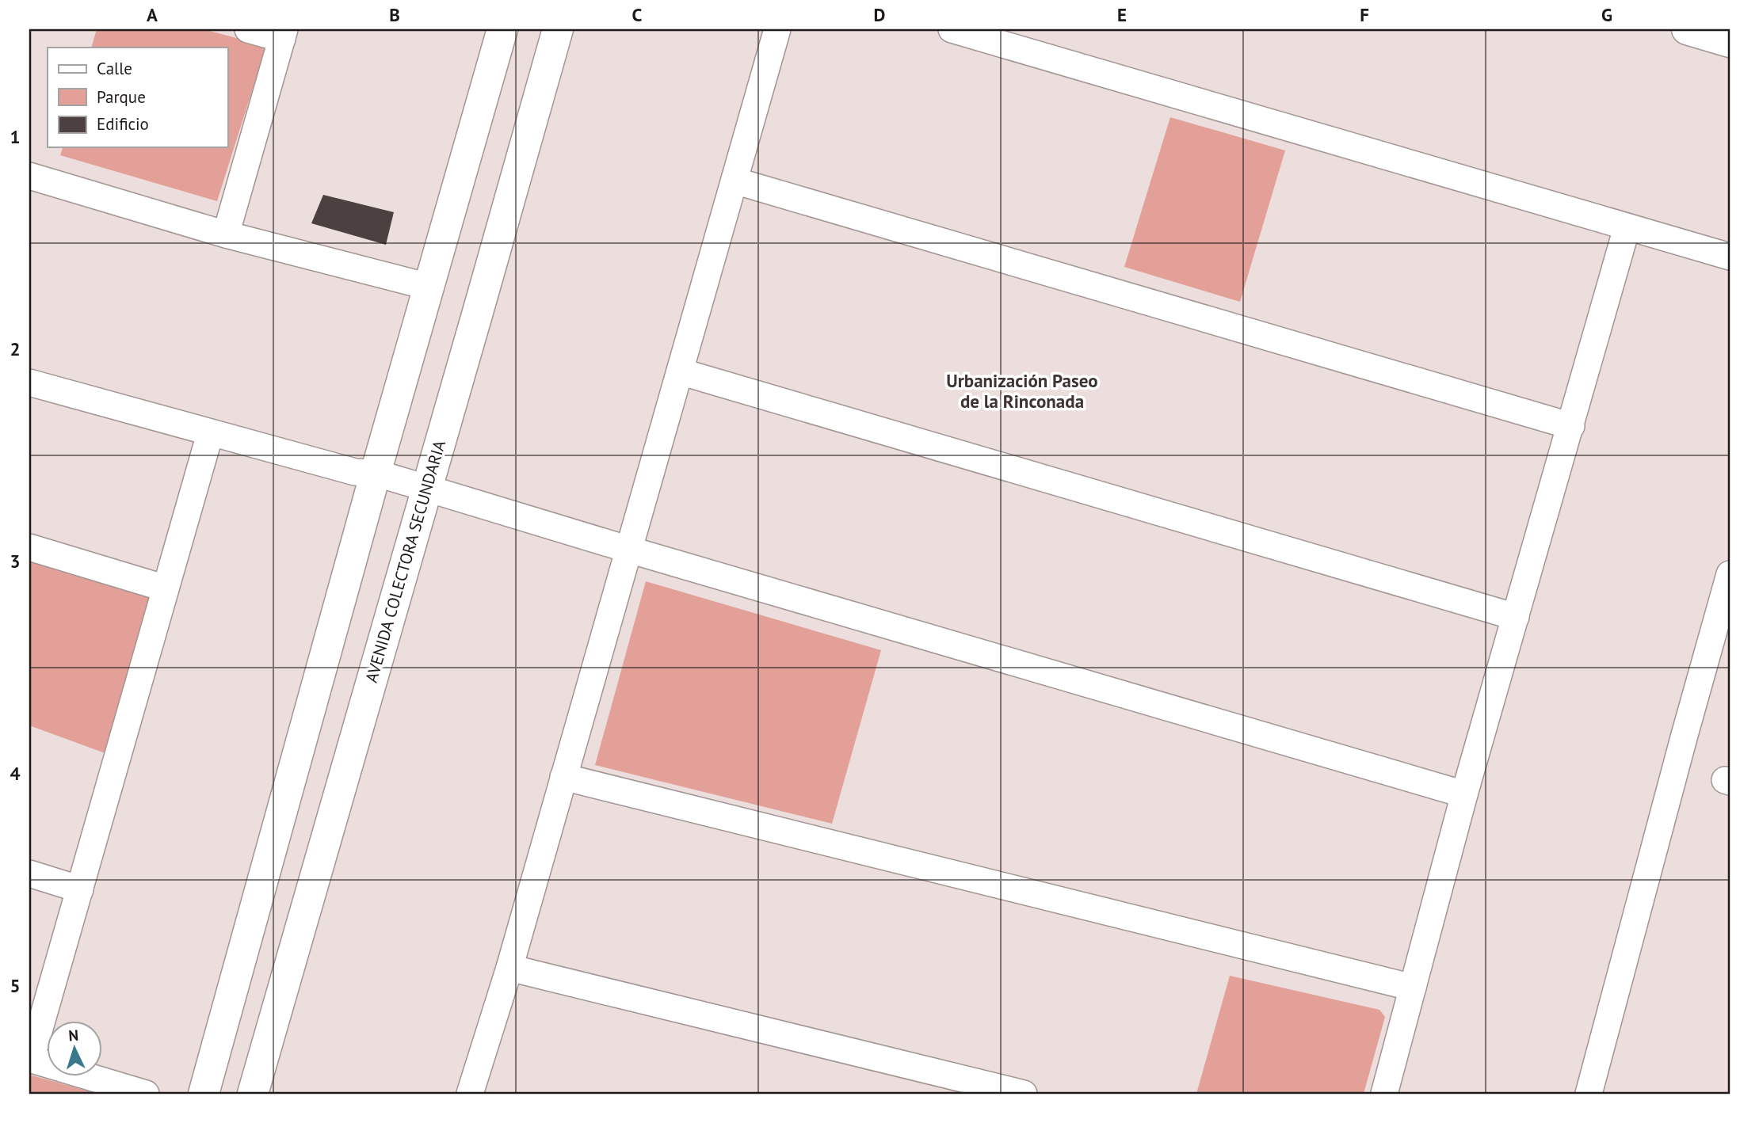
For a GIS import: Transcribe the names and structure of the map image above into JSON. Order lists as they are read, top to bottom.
{
  "streets": {
    "street": ["AVENIDA COLECTORA SECUNDARIA"]
  },
  "districts": ["Urbanización Paseo de la Rinconada"],
  "legend": ["Calle", "Parque", "Edificio"],
  "north": "top",
  "grid": {
    "columns": [
      "A",
      "B",
      "C",
      "D",
      "E",
      "F",
      "G"
    ],
    "rows": [
      "1",
      "2",
      "3",
      "4",
      "5"
    ]
  }
}
